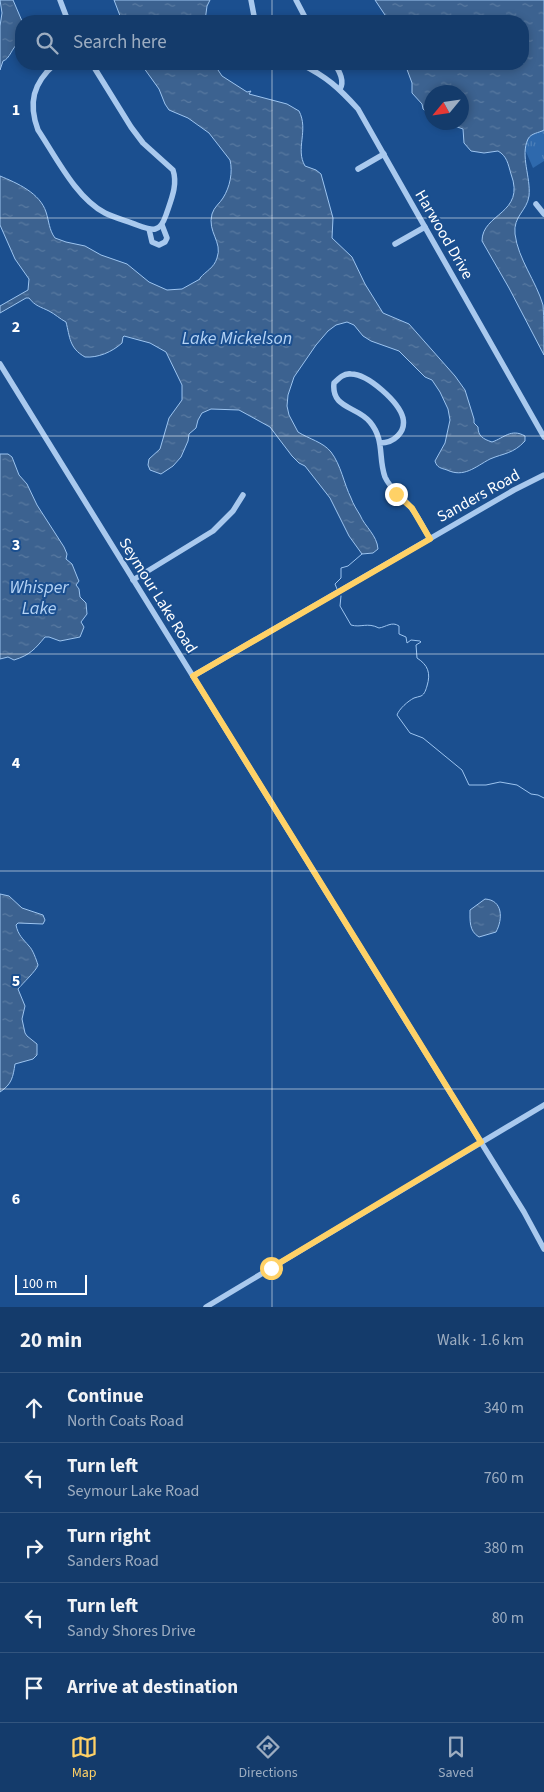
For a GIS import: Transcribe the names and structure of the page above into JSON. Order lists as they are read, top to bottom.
{
  "streets": {
    "street": ["Harwood Drive", "Sanders Road", "Seymour Lake Road"]
  },
  "crossings": [
    ["Sanders Road", "Seymour Lake Road"]
  ],
  "water": ["Lake Mickelson", "Whisper Lake"],
  "scale_bar": "100 m",
  "north": "bottom left",
  "page": {
    "search": "Search here",
    "scale": "100 m",
    "heading": ["20 min", "Walk · 1.6 km"],
    "list": [
      ["Continue", "North Coats Road", "340 m"],
      ["Turn left", "Seymour Lake Road", "760 m"],
      ["Turn right", "Sanders Road", "380 m"],
      ["Turn left", "Sandy Shores Drive", "80 m"],
      "Arrive at destination"
    ],
    "nav": ["Map", "Directions", "Saved"]
  },
  "grid": {
    "rows": [
      "1",
      "2",
      "3",
      "4",
      "5",
      "6"
    ]
  }
}
